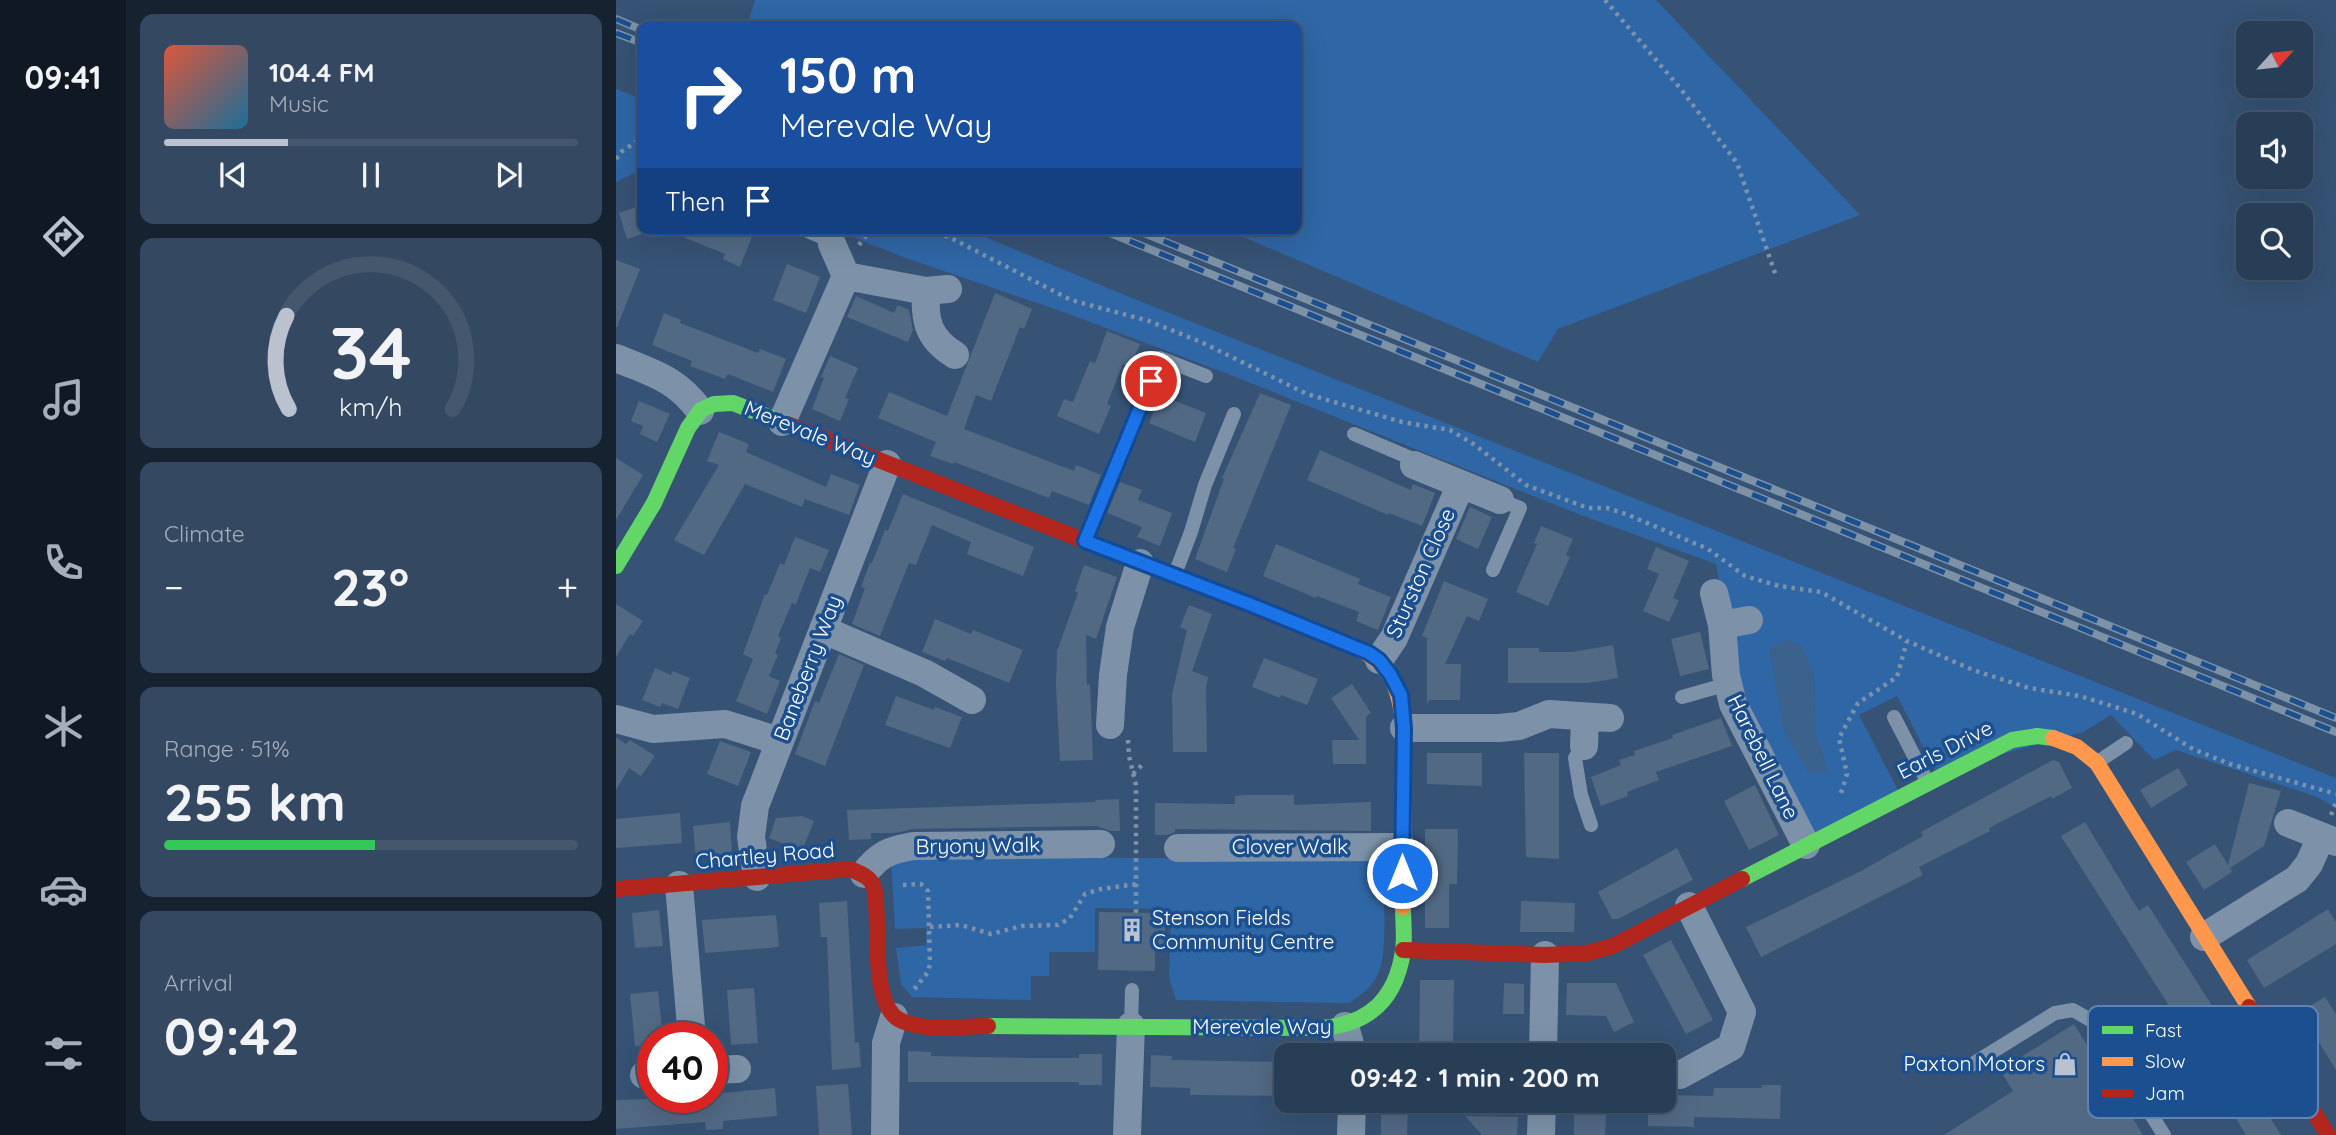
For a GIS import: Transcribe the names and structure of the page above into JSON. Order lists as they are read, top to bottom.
{
  "streets": {
    "street": [
      "Merevale Way",
      "Sturston Close",
      "Baneberry Way",
      "Earls Drive",
      "Harebell Lane",
      "Bryony Walk",
      "Clover Walk",
      "Chartley Road"
    ]
  },
  "crossings": [
    ["Merevale Way", "Sturston Close"],
    ["Merevale Way", "Baneberry Way"],
    ["Merevale Way", "Earls Drive"],
    ["Merevale Way", "Clover Walk"],
    ["Baneberry Way", "Chartley Road"],
    ["Earls Drive", "Harebell Lane"],
    ["Bryony Walk", "Chartley Road"]
  ],
  "places": {
    "building": ["Stenson Fields Community Centre"],
    "shop": ["Paxton Motors"]
  },
  "legend": ["Fast", "Slow", "Jam"],
  "north": "top right",
  "page": {
    "tabs": "09:41",
    "turn": ["150 m", "Merevale Way"],
    "song": ["104.4 FM", "Music"],
    "then": "Then",
    "tile": [
      "Climate",
      ["Range · 51%", "255 km"],
      ["Arrival", "09:42"]
    ],
    "heat": ["−", "23°", "+"],
    "limit": "40",
    "trip": "09:42 · 1 min · 200 m",
    "gauge": ["34", "km/h"]
  }
}
